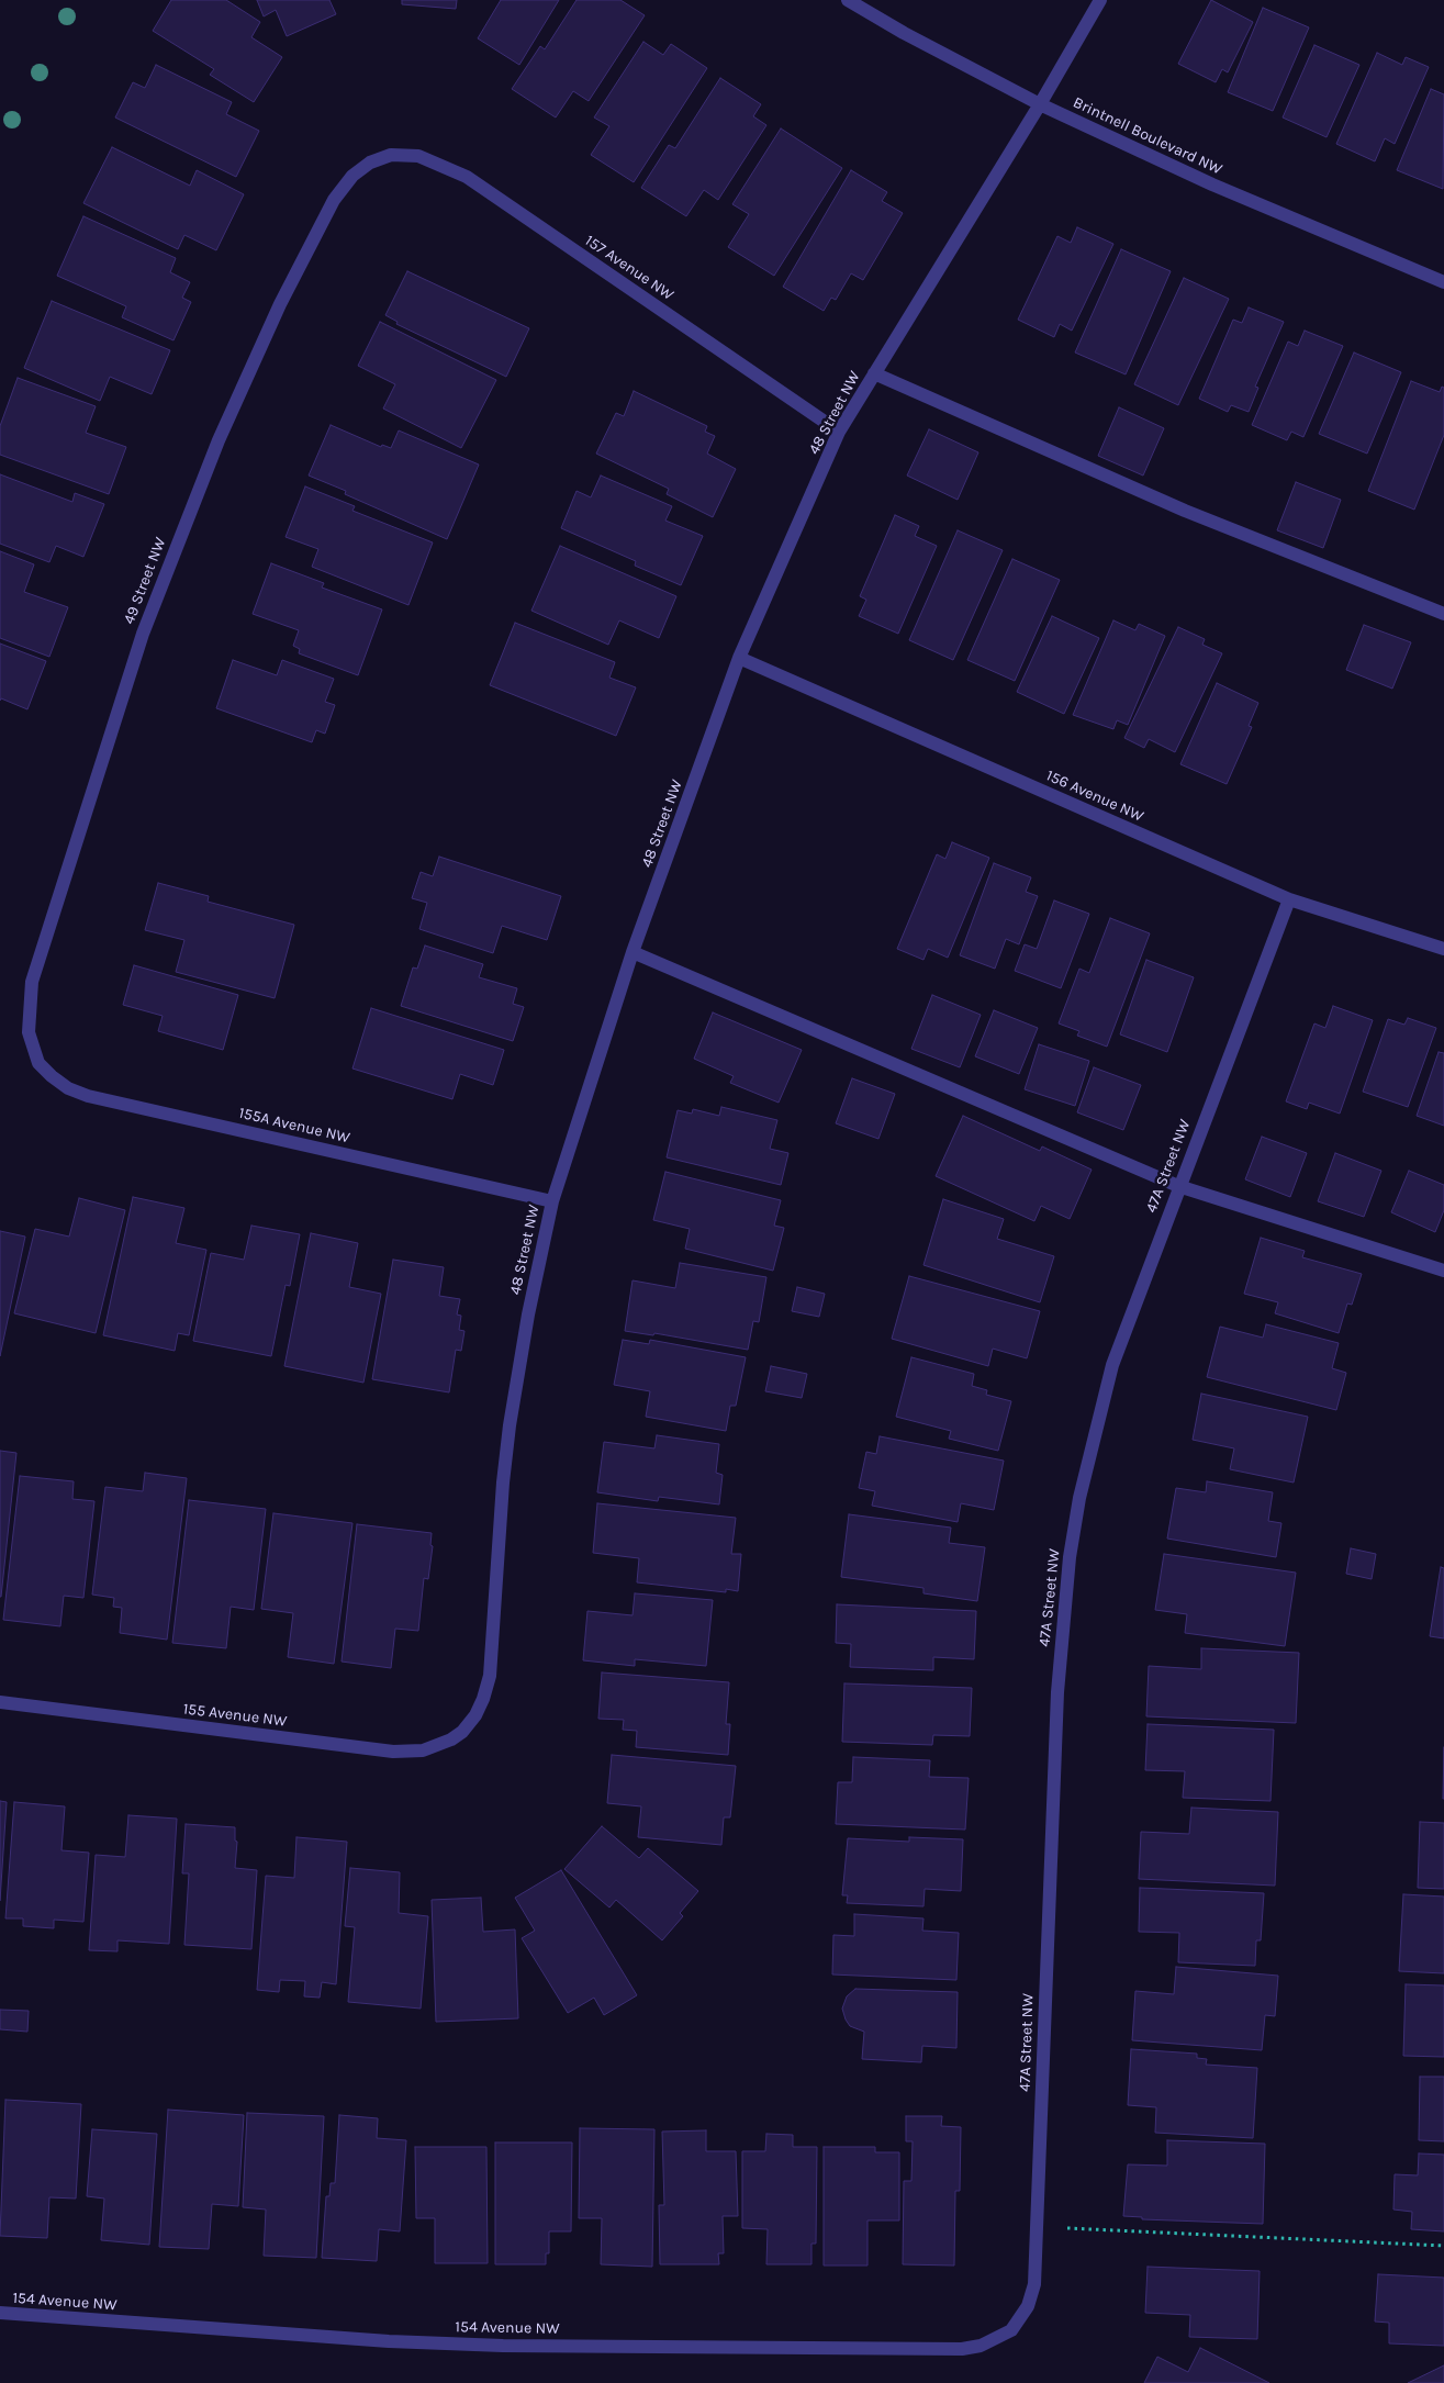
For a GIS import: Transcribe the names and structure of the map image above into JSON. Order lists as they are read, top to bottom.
{
  "streets": {
    "street": [
      "Brintnell Boulevard NW",
      "157 Avenue NW",
      "48 Street NW",
      "49 Street NW",
      "156 Avenue NW",
      "155A Avenue NW",
      "47A Street NW",
      "155 Avenue NW",
      "154 Avenue NW"
    ]
  },
  "crossings": [
    ["Brintnell Boulevard NW", "48 Street NW"],
    ["157 Avenue NW", "48 Street NW"],
    ["157 Avenue NW", "49 Street NW"],
    ["48 Street NW", "156 Avenue NW"],
    ["48 Street NW", "155A Avenue NW"],
    ["48 Street NW", "155 Avenue NW"],
    ["49 Street NW", "155A Avenue NW"],
    ["156 Avenue NW", "47A Street NW"],
    ["47A Street NW", "154 Avenue NW"]
  ]
}
